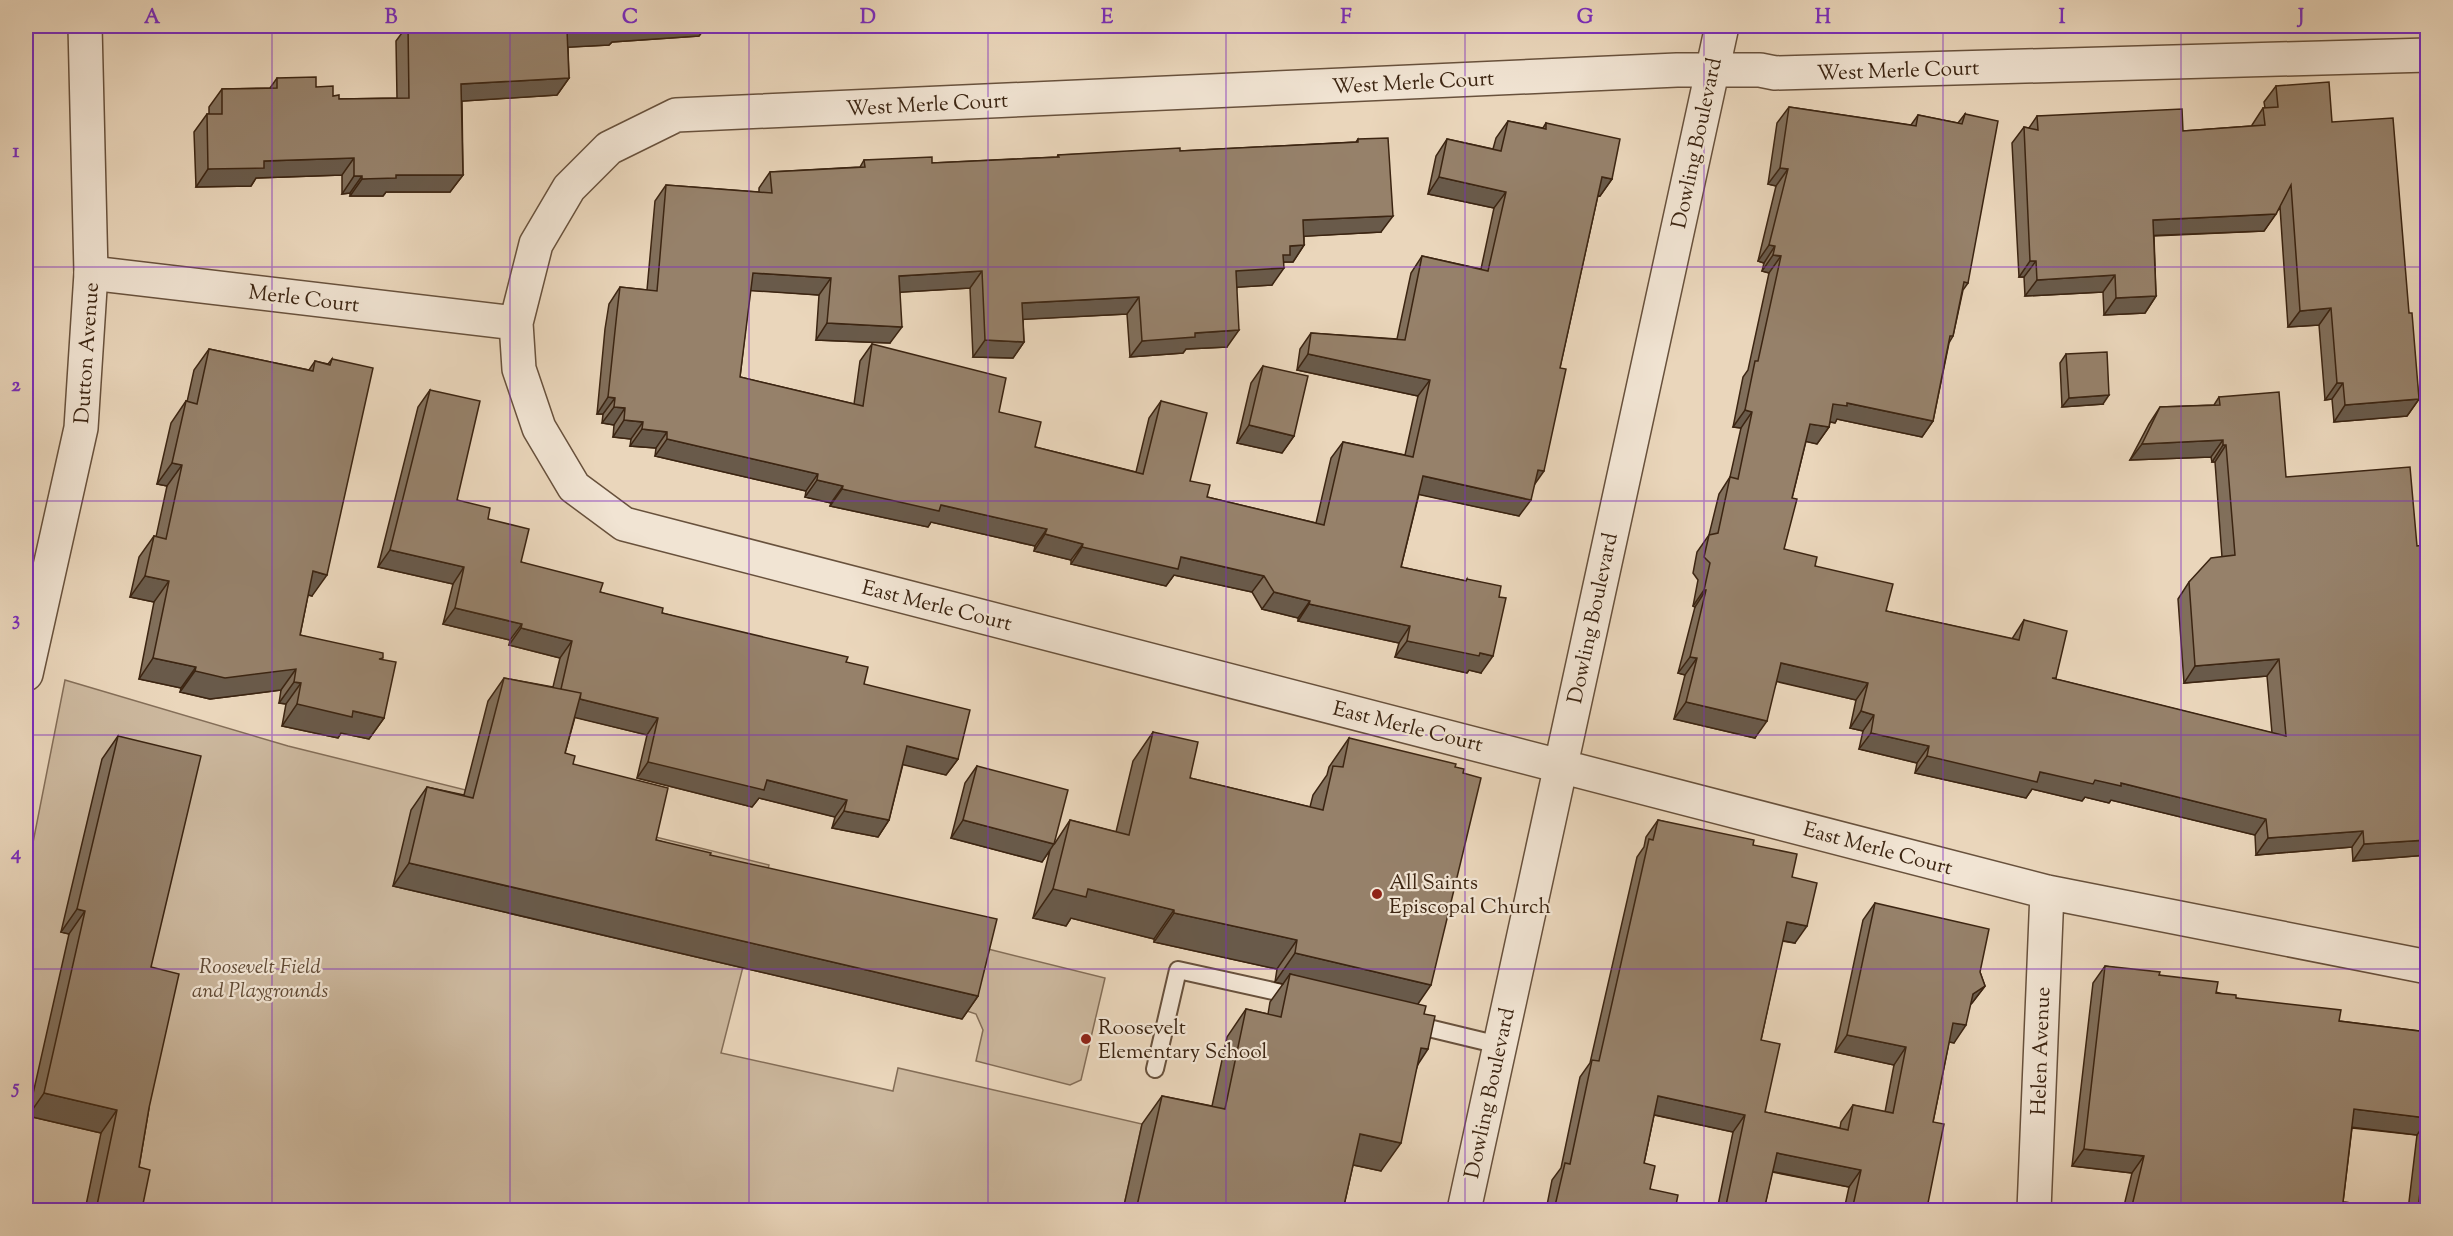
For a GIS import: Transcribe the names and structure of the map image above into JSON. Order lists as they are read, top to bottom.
{
  "streets": {
    "street": [
      "West Merle Court",
      "Dowling Boulevard",
      "Merle Court",
      "Dutton Avenue",
      "East Merle Court",
      "Helen Avenue"
    ]
  },
  "crossings": [
    ["West Merle Court", "Dowling Boulevard"],
    ["West Merle Court", "Merle Court"],
    ["West Merle Court", "East Merle Court"],
    ["Dowling Boulevard", "East Merle Court"],
    ["Merle Court", "Dutton Avenue"],
    ["Merle Court", "East Merle Court"],
    ["East Merle Court", "Helen Avenue"]
  ],
  "parks": ["Roosevelt Field and Playgrounds"],
  "places": ["All Saints Episcopal Church", "Roosevelt Elementary School"],
  "grid": {
    "columns": [
      "A",
      "B",
      "C",
      "D",
      "E",
      "F",
      "G",
      "H",
      "I",
      "J"
    ],
    "rows": [
      "1",
      "2",
      "3",
      "4",
      "5"
    ]
  }
}
